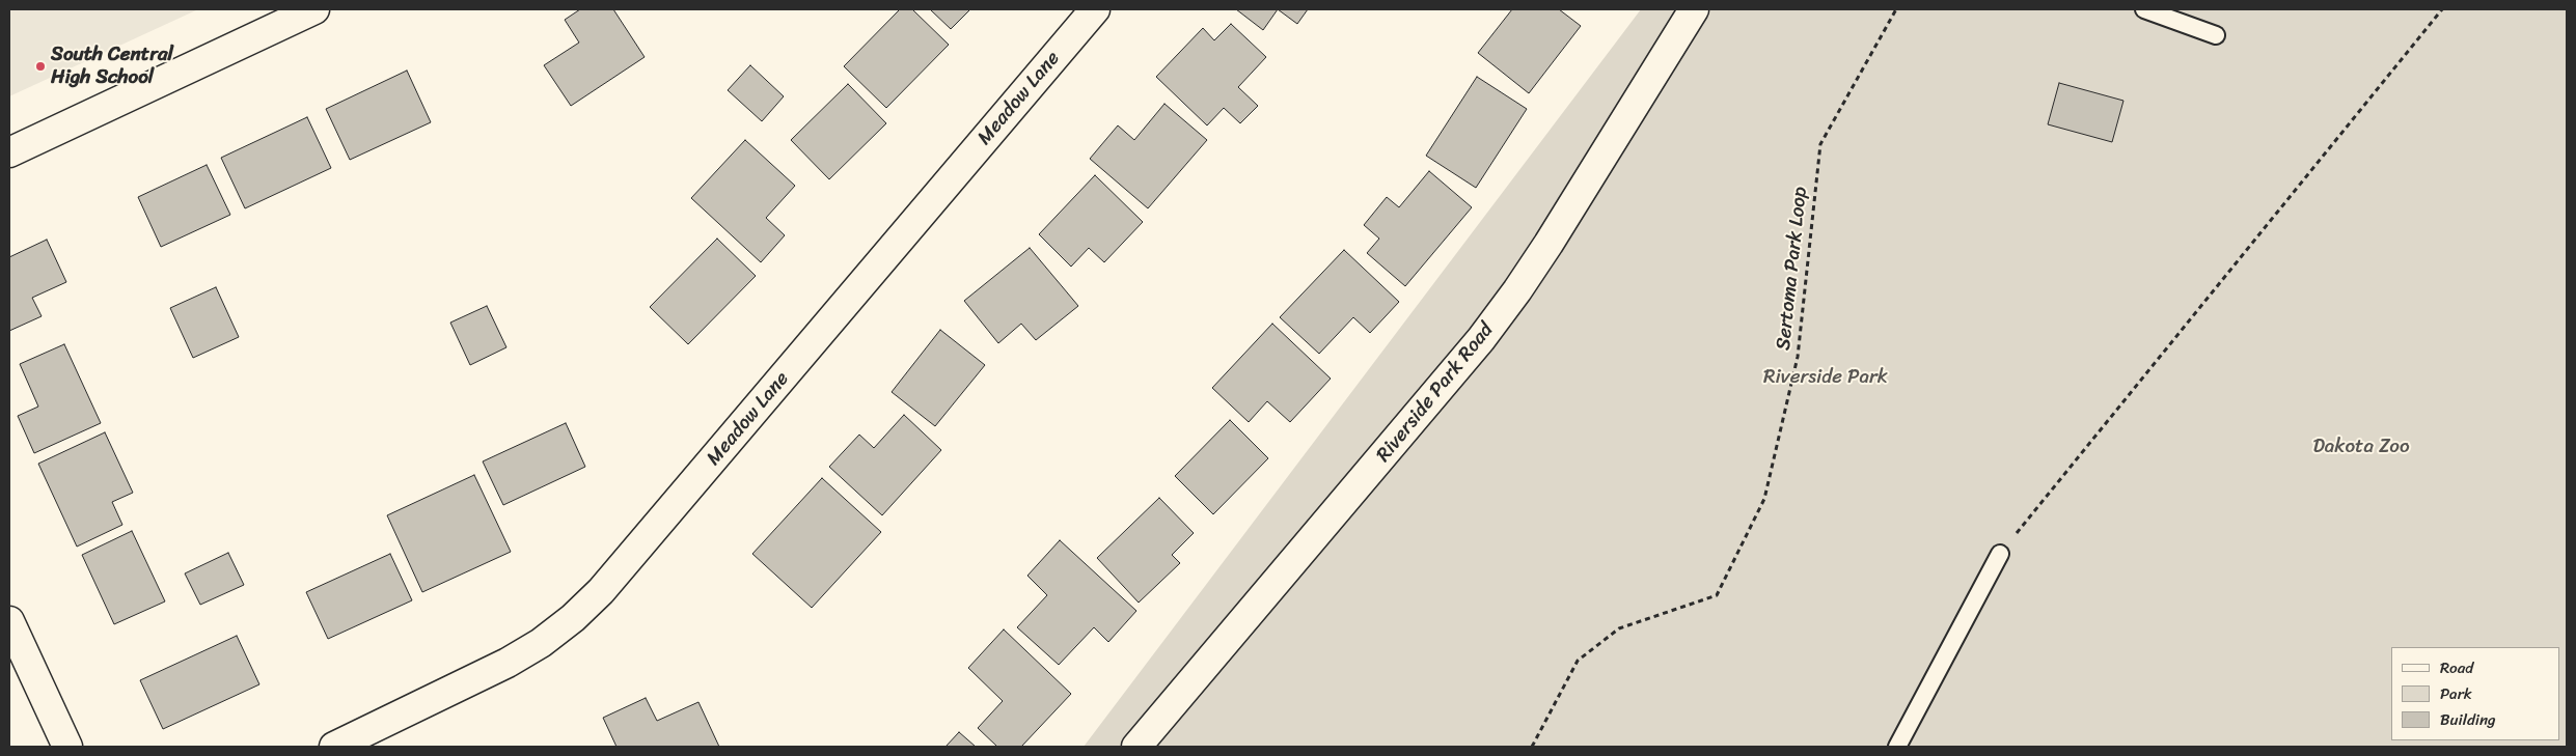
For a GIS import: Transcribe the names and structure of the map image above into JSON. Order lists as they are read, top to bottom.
{
  "streets": {
    "street": ["Meadow Lane", "Riverside Park Road"],
    "path": ["Sertoma Park Loop"]
  },
  "parks": ["Riverside Park", "Dakota Zoo"],
  "places": ["South Central High School"],
  "legend": ["Road", "Park", "Building"]
}
